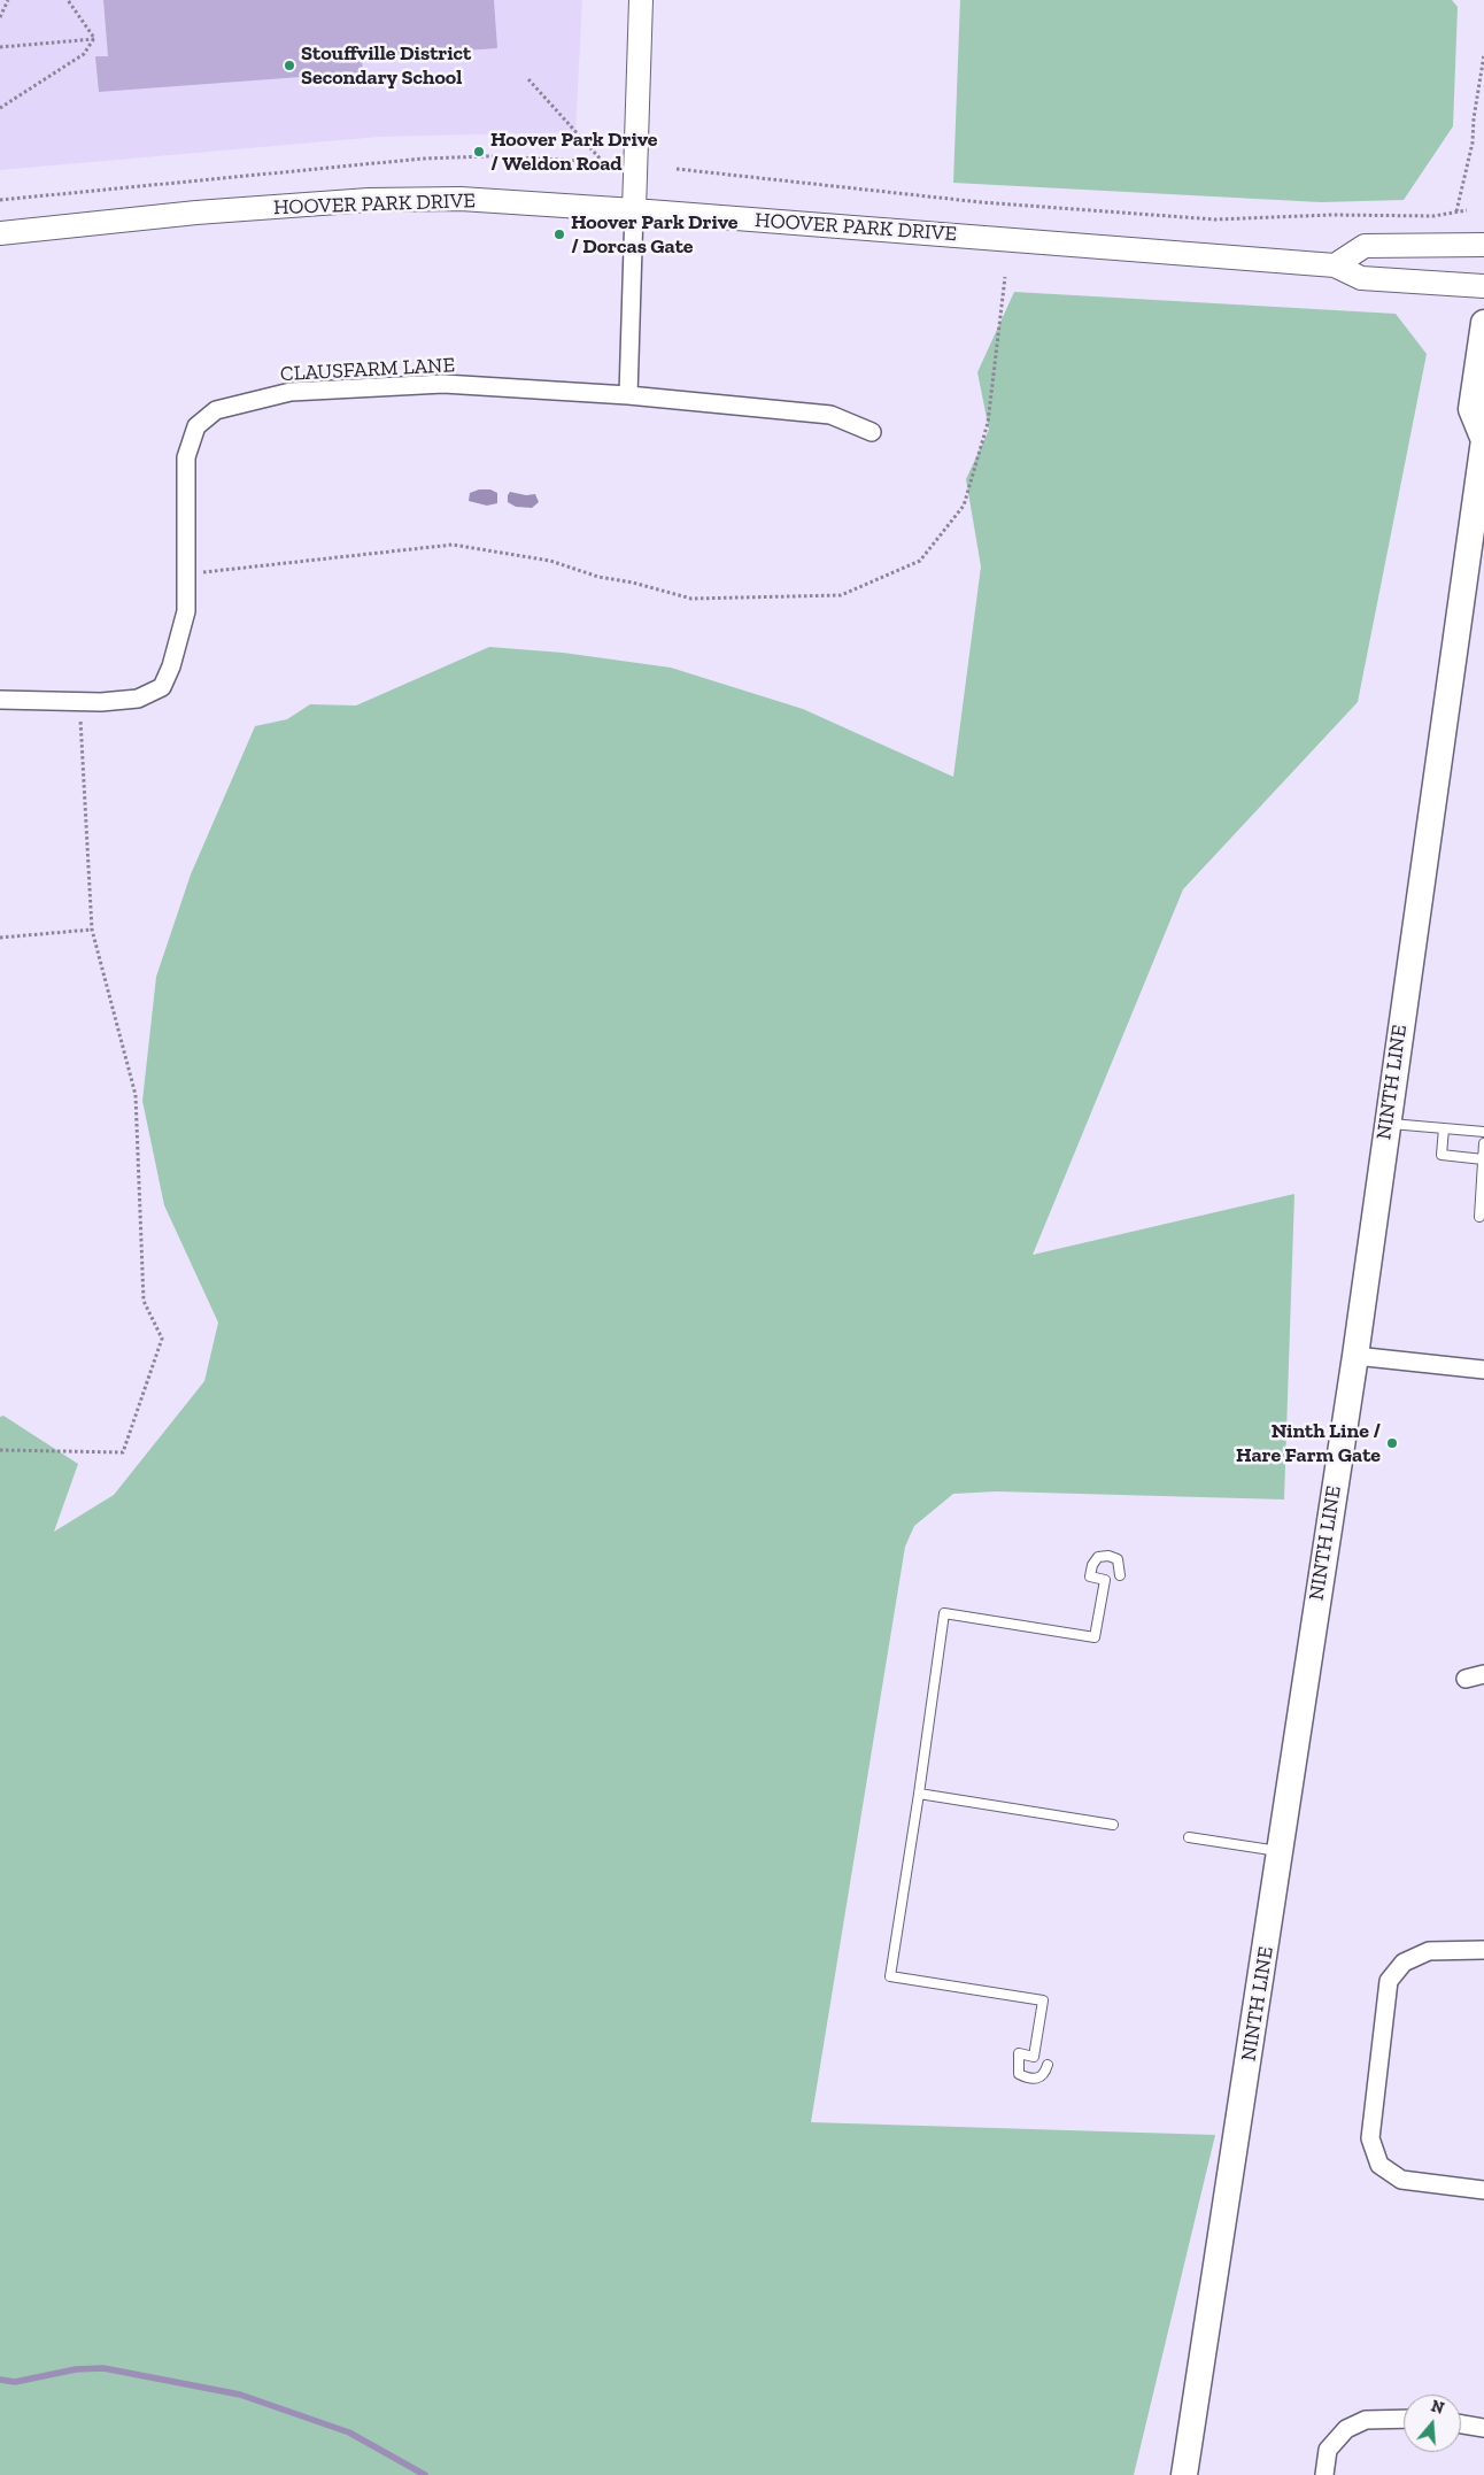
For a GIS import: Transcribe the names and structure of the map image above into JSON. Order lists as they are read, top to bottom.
{
  "streets": {
    "main road": ["NINTH LINE"],
    "street": ["HOOVER PARK DRIVE", "CLAUSFARM LANE"]
  },
  "places": [
    "Stouffville District Secondary School",
    "Hoover Park Drive / Weldon Road",
    "Hoover Park Drive / Dorcas Gate",
    "Ninth Line / Hare Farm Gate"
  ],
  "north": "top"
}
